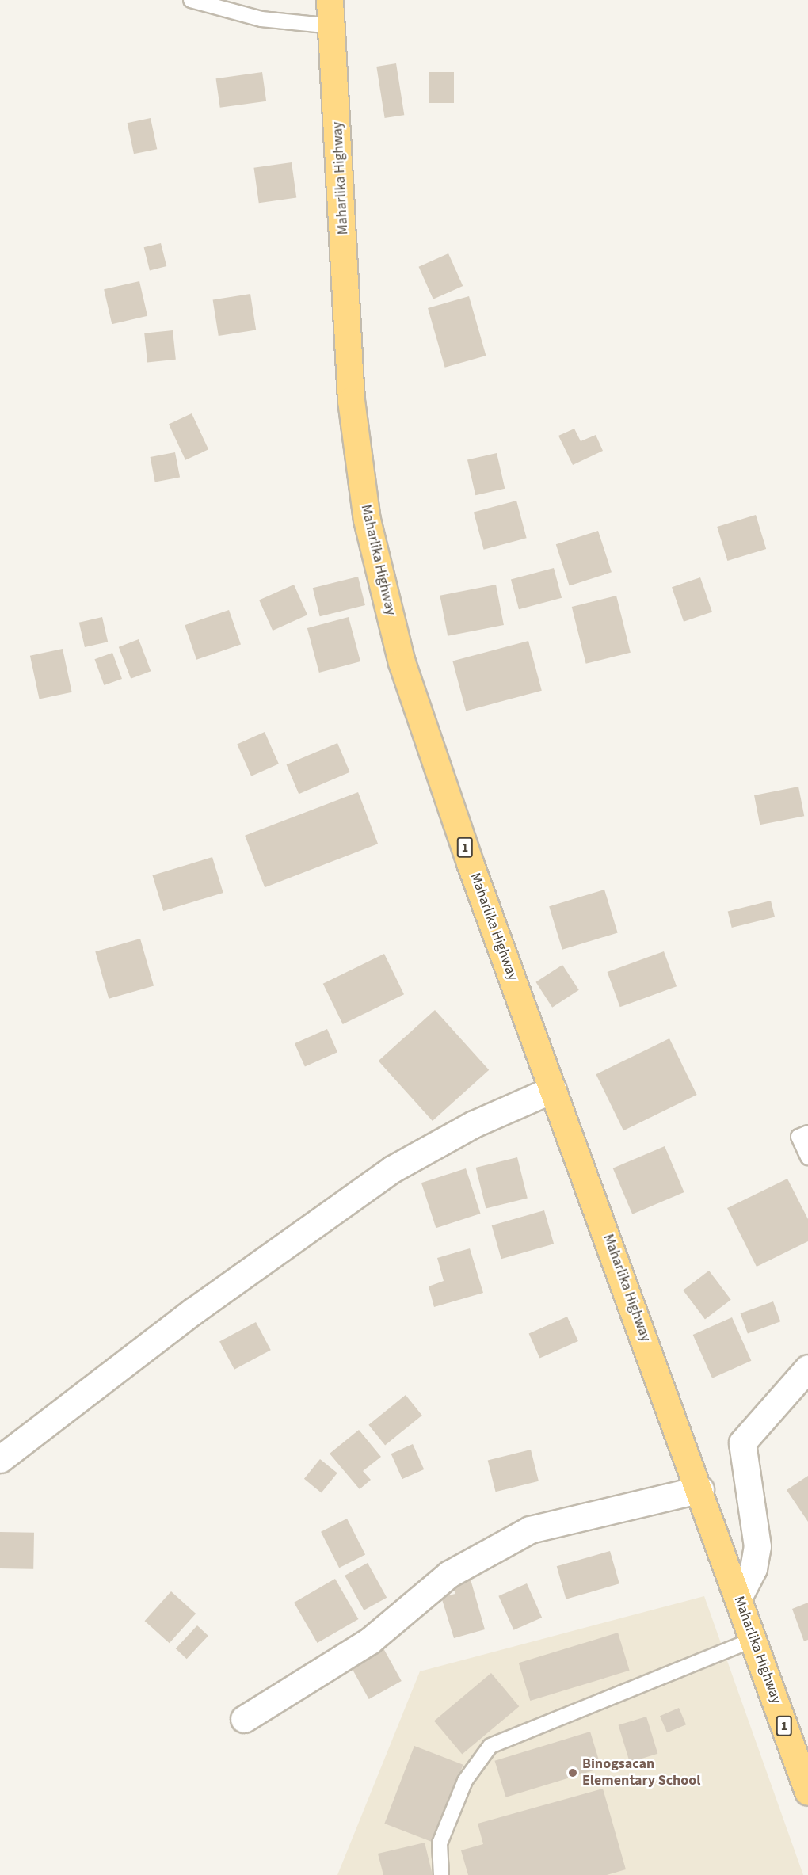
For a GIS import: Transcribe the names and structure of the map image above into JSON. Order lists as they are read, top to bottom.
{
  "streets": {
    "highway": ["Maharlika Highway", "1"]
  },
  "places": ["Binogsacan Elementary School"]
}
